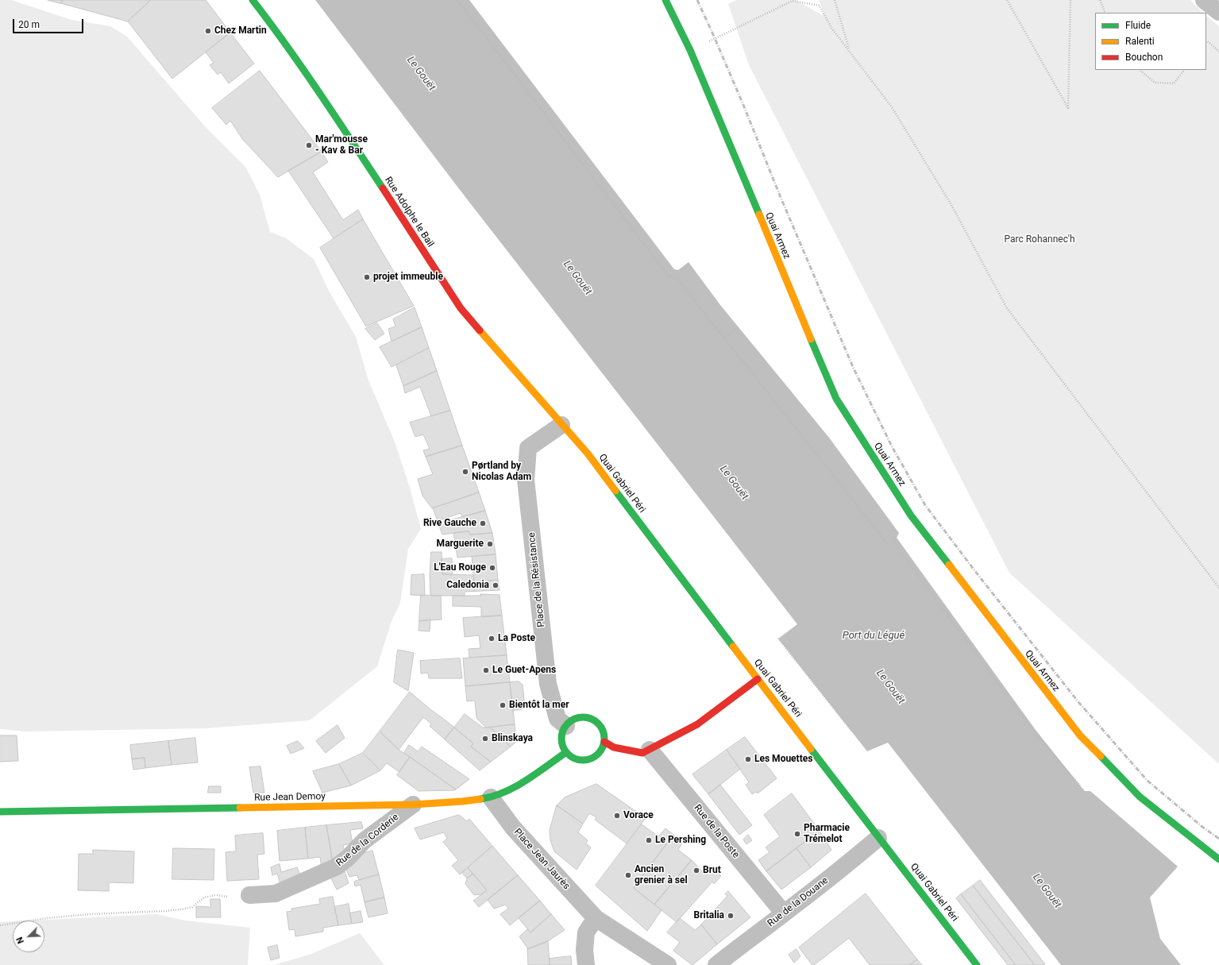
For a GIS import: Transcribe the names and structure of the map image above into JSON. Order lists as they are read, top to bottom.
{
  "streets": {
    "street": [
      "Rue Adolphe le Bail",
      "Quai Armez",
      "Quai Gabriel Péri",
      "Place de la Résistance",
      "Rue Jean Demoy",
      "Rue de la Poste",
      "Rue de la Corderie",
      "Place Jean Jaurès",
      "Rue de la Douane"
    ]
  },
  "crossings": [
    ["Rue Adolphe le Bail", "Quai Gabriel Péri"],
    ["Rue Adolphe le Bail", "Place de la Résistance"],
    ["Quai Gabriel Péri", "Place de la Résistance"],
    ["Quai Gabriel Péri", "Rue de la Douane"],
    ["Place de la Résistance", "Rue Jean Demoy"],
    ["Rue Jean Demoy", "Rue de la Corderie"],
    ["Rue Jean Demoy", "Place Jean Jaurès"],
    ["Rue de la Poste", "Rue de la Douane"]
  ],
  "water": ["Le Gouët", "Port du Légué"],
  "parks": ["Parc Rohannec'h"],
  "places": [
    "Chez Martin",
    "Mar'mousse - Kav & Bar",
    "projet immeuble",
    "Pørtland by Nicolas Adam",
    "Rive Gauche",
    "Marguerite",
    "L'Eau Rouge",
    "Caledonia",
    "La Poste",
    "Le Guet-Apens",
    "Bientôt la mer",
    "Blinskaya",
    "Les Mouettes",
    "Vorace",
    "Pharmacie Trémelot",
    "Le Pershing",
    "Brut",
    "Ancien grenier à sel",
    "Britalia"
  ],
  "legend": ["Fluide", "Ralenti", "Bouchon"],
  "scale_bar": "20 m",
  "north": "bottom left"
}
